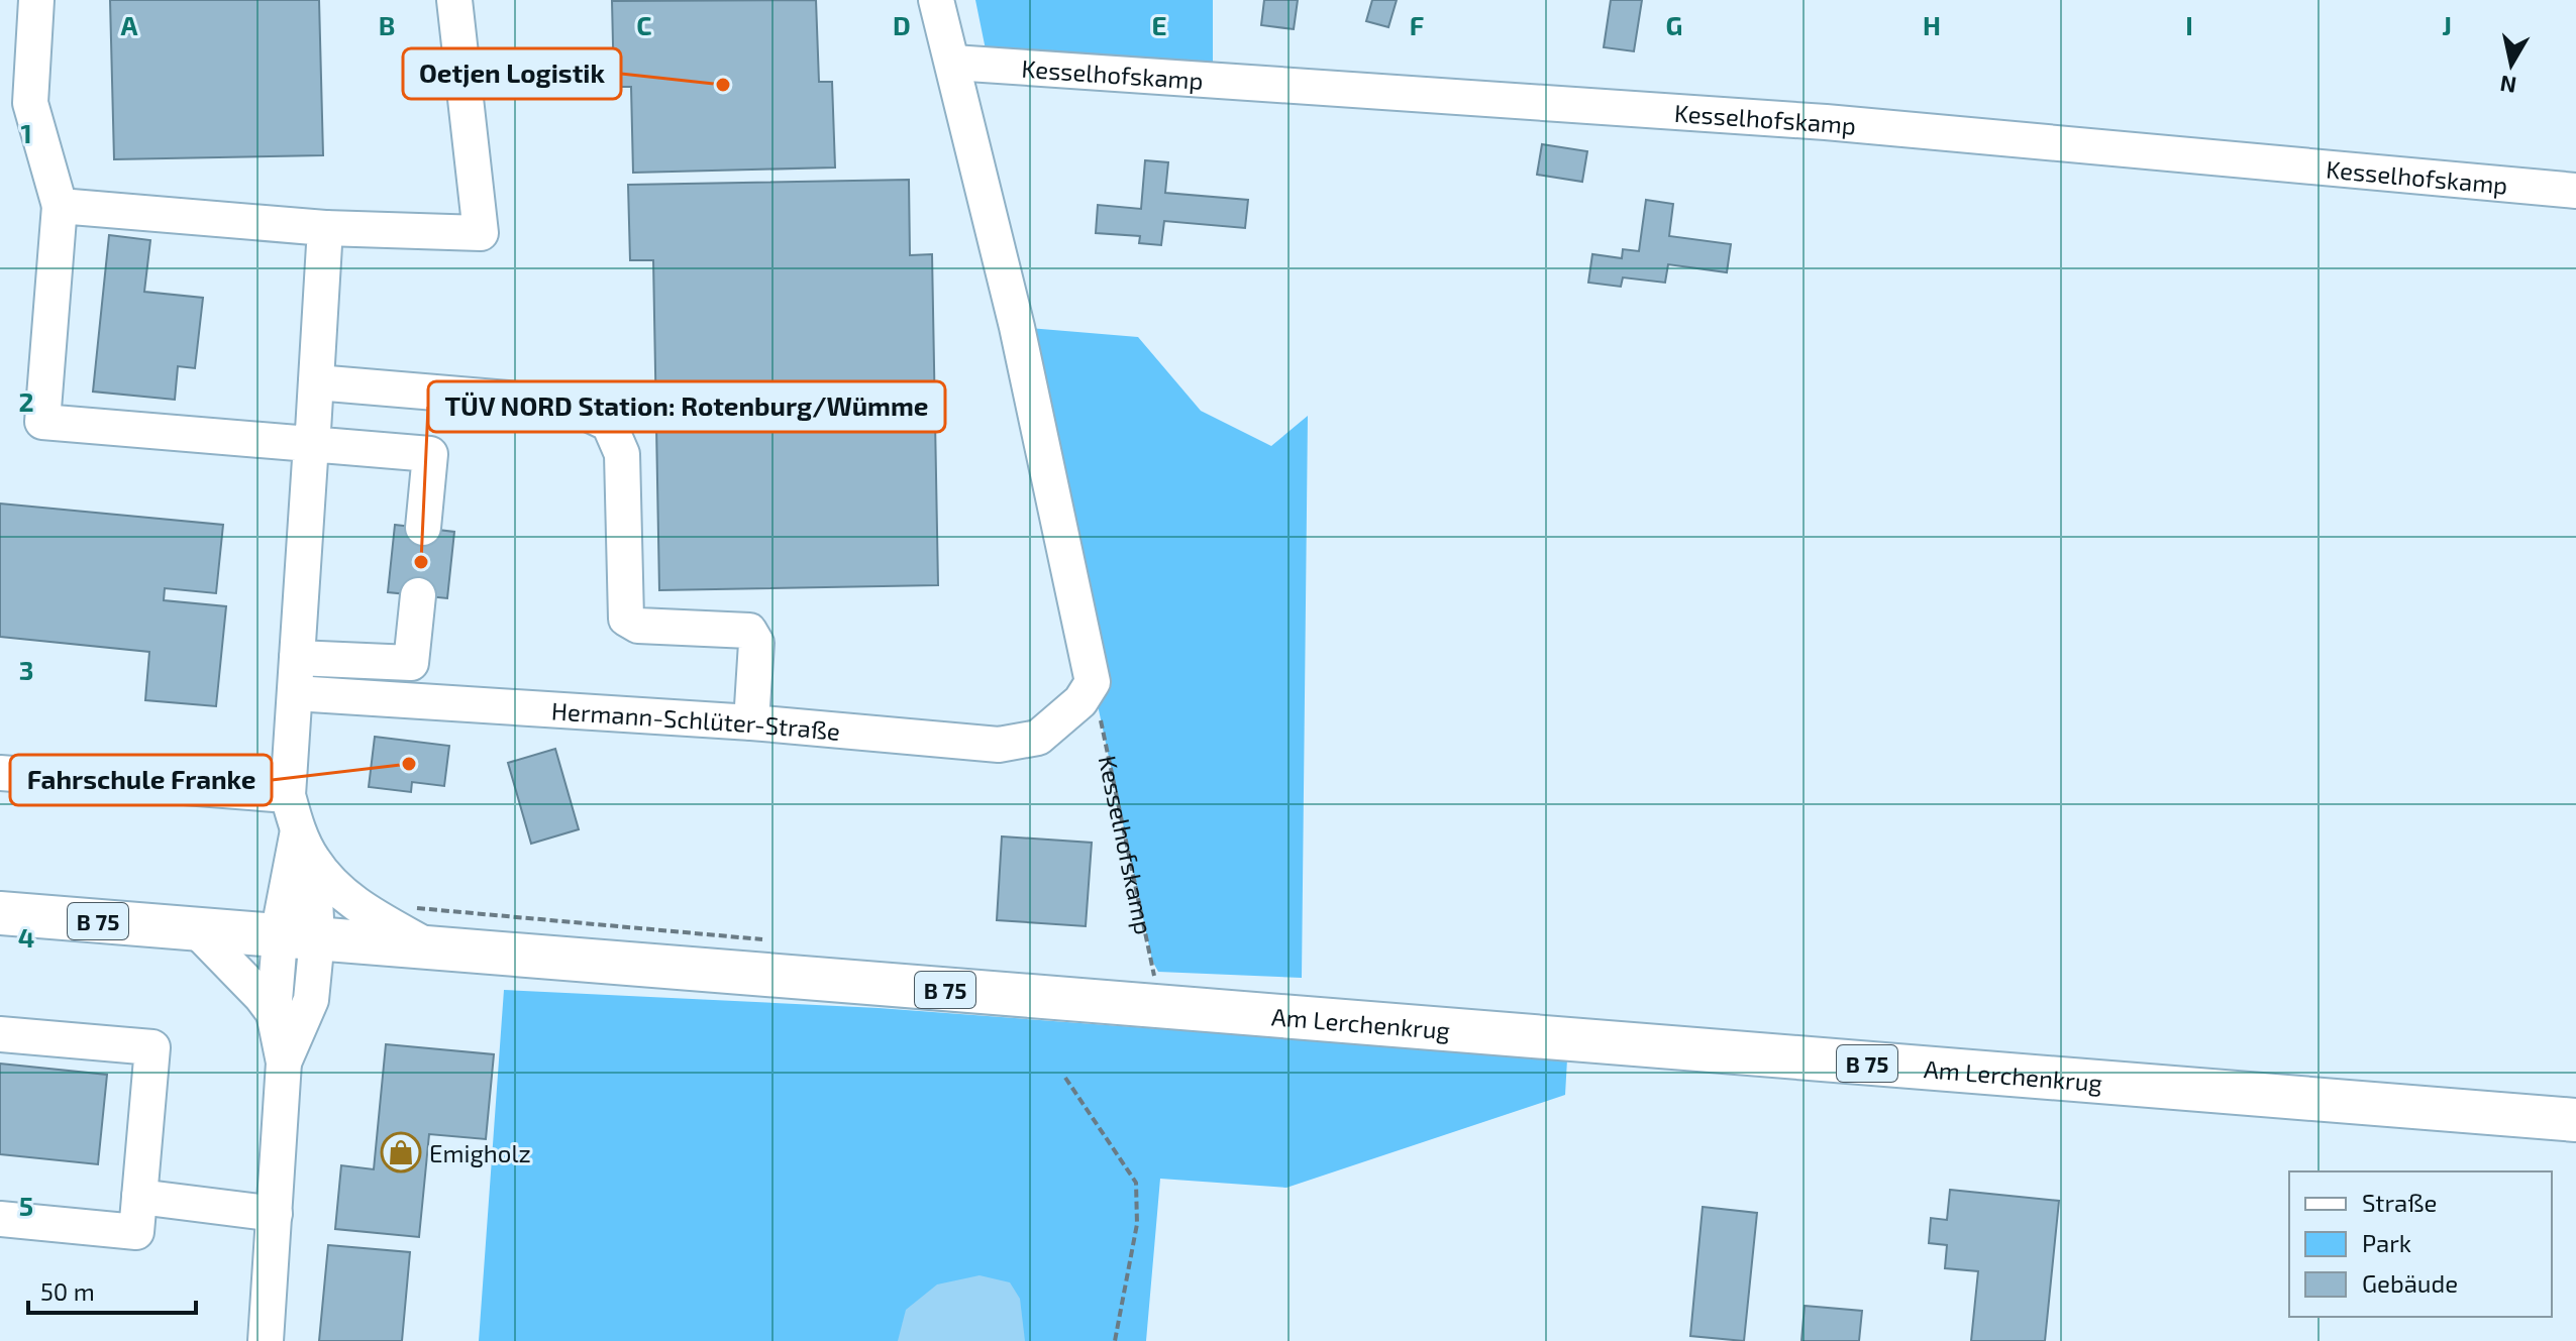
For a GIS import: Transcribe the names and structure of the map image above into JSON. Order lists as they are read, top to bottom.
{
  "streets": {
    "main road": ["B 75", "Am Lerchenkrug"],
    "street": ["Kesselhofskamp", "Hermann-Schlüter-Straße"]
  },
  "crossings": [
    ["Kesselhofskamp", "Hermann-Schlüter-Straße"],
    ["Kesselhofskamp", "B 75"],
    ["Kesselhofskamp", "Am Lerchenkrug"],
    ["B 75", "Am Lerchenkrug"]
  ],
  "places": {
    "other": ["Oetjen Logistik", "TÜV NORD Station: Rotenburg/Wümme", "Fahrschule Franke"],
    "shop": ["Emigholz"]
  },
  "legend": ["Straße", "Park", "Gebäude"],
  "scale_bar": "50 m",
  "north": "bottom",
  "grid": {
    "columns": [
      "A",
      "B",
      "C",
      "D",
      "E",
      "F",
      "G",
      "H",
      "I",
      "J"
    ],
    "rows": [
      "1",
      "2",
      "3",
      "4",
      "5"
    ]
  }
}
